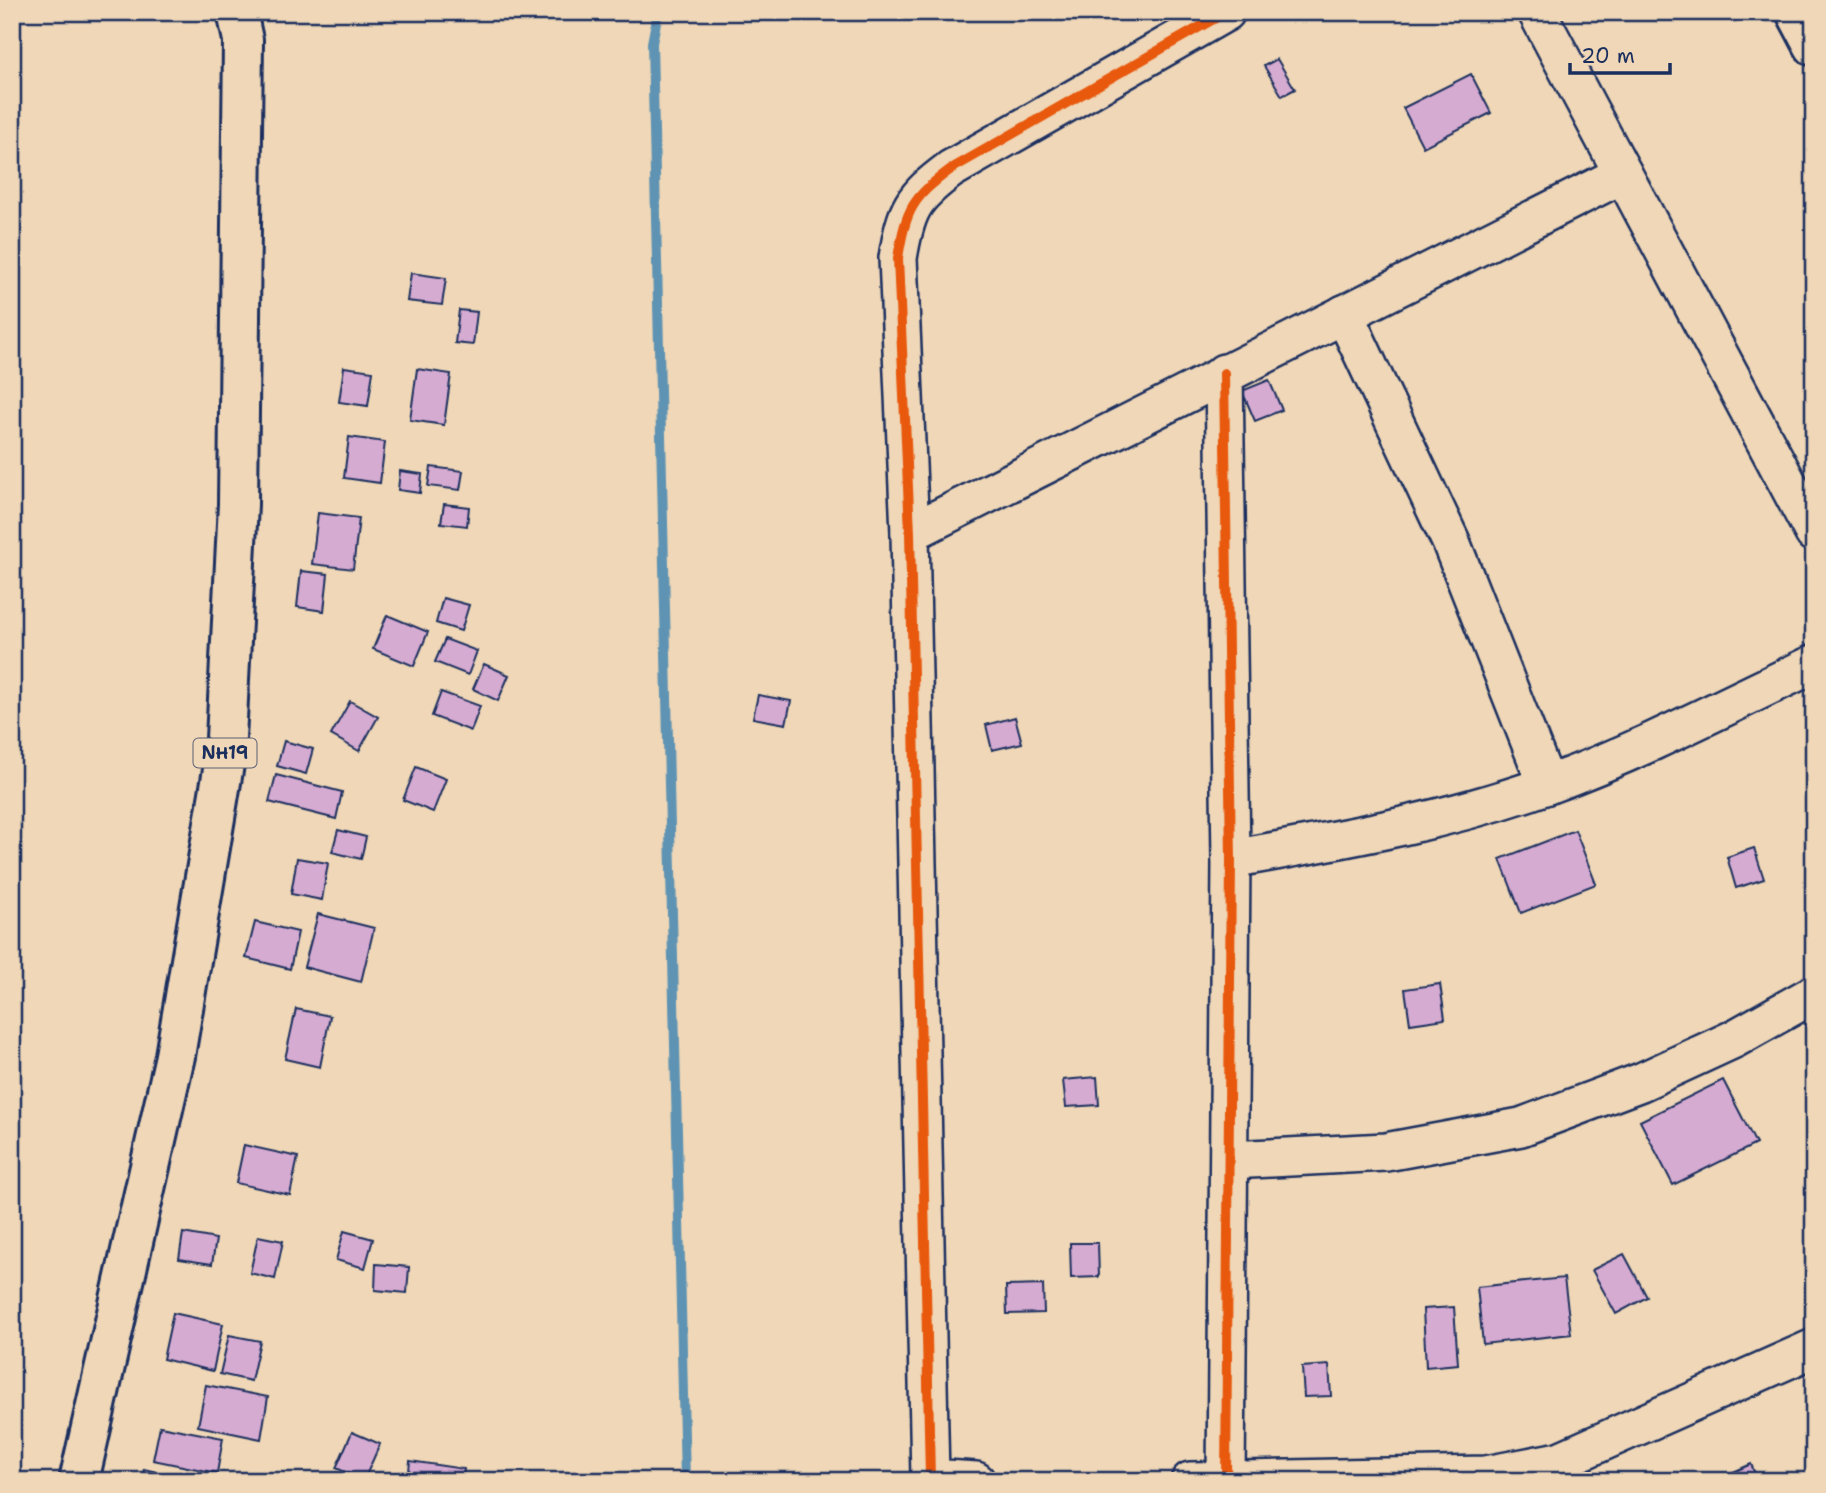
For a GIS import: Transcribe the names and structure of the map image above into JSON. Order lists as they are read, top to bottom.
{
  "streets": {
    "main road": ["NH19"]
  },
  "scale_bar": "20 m"
}
